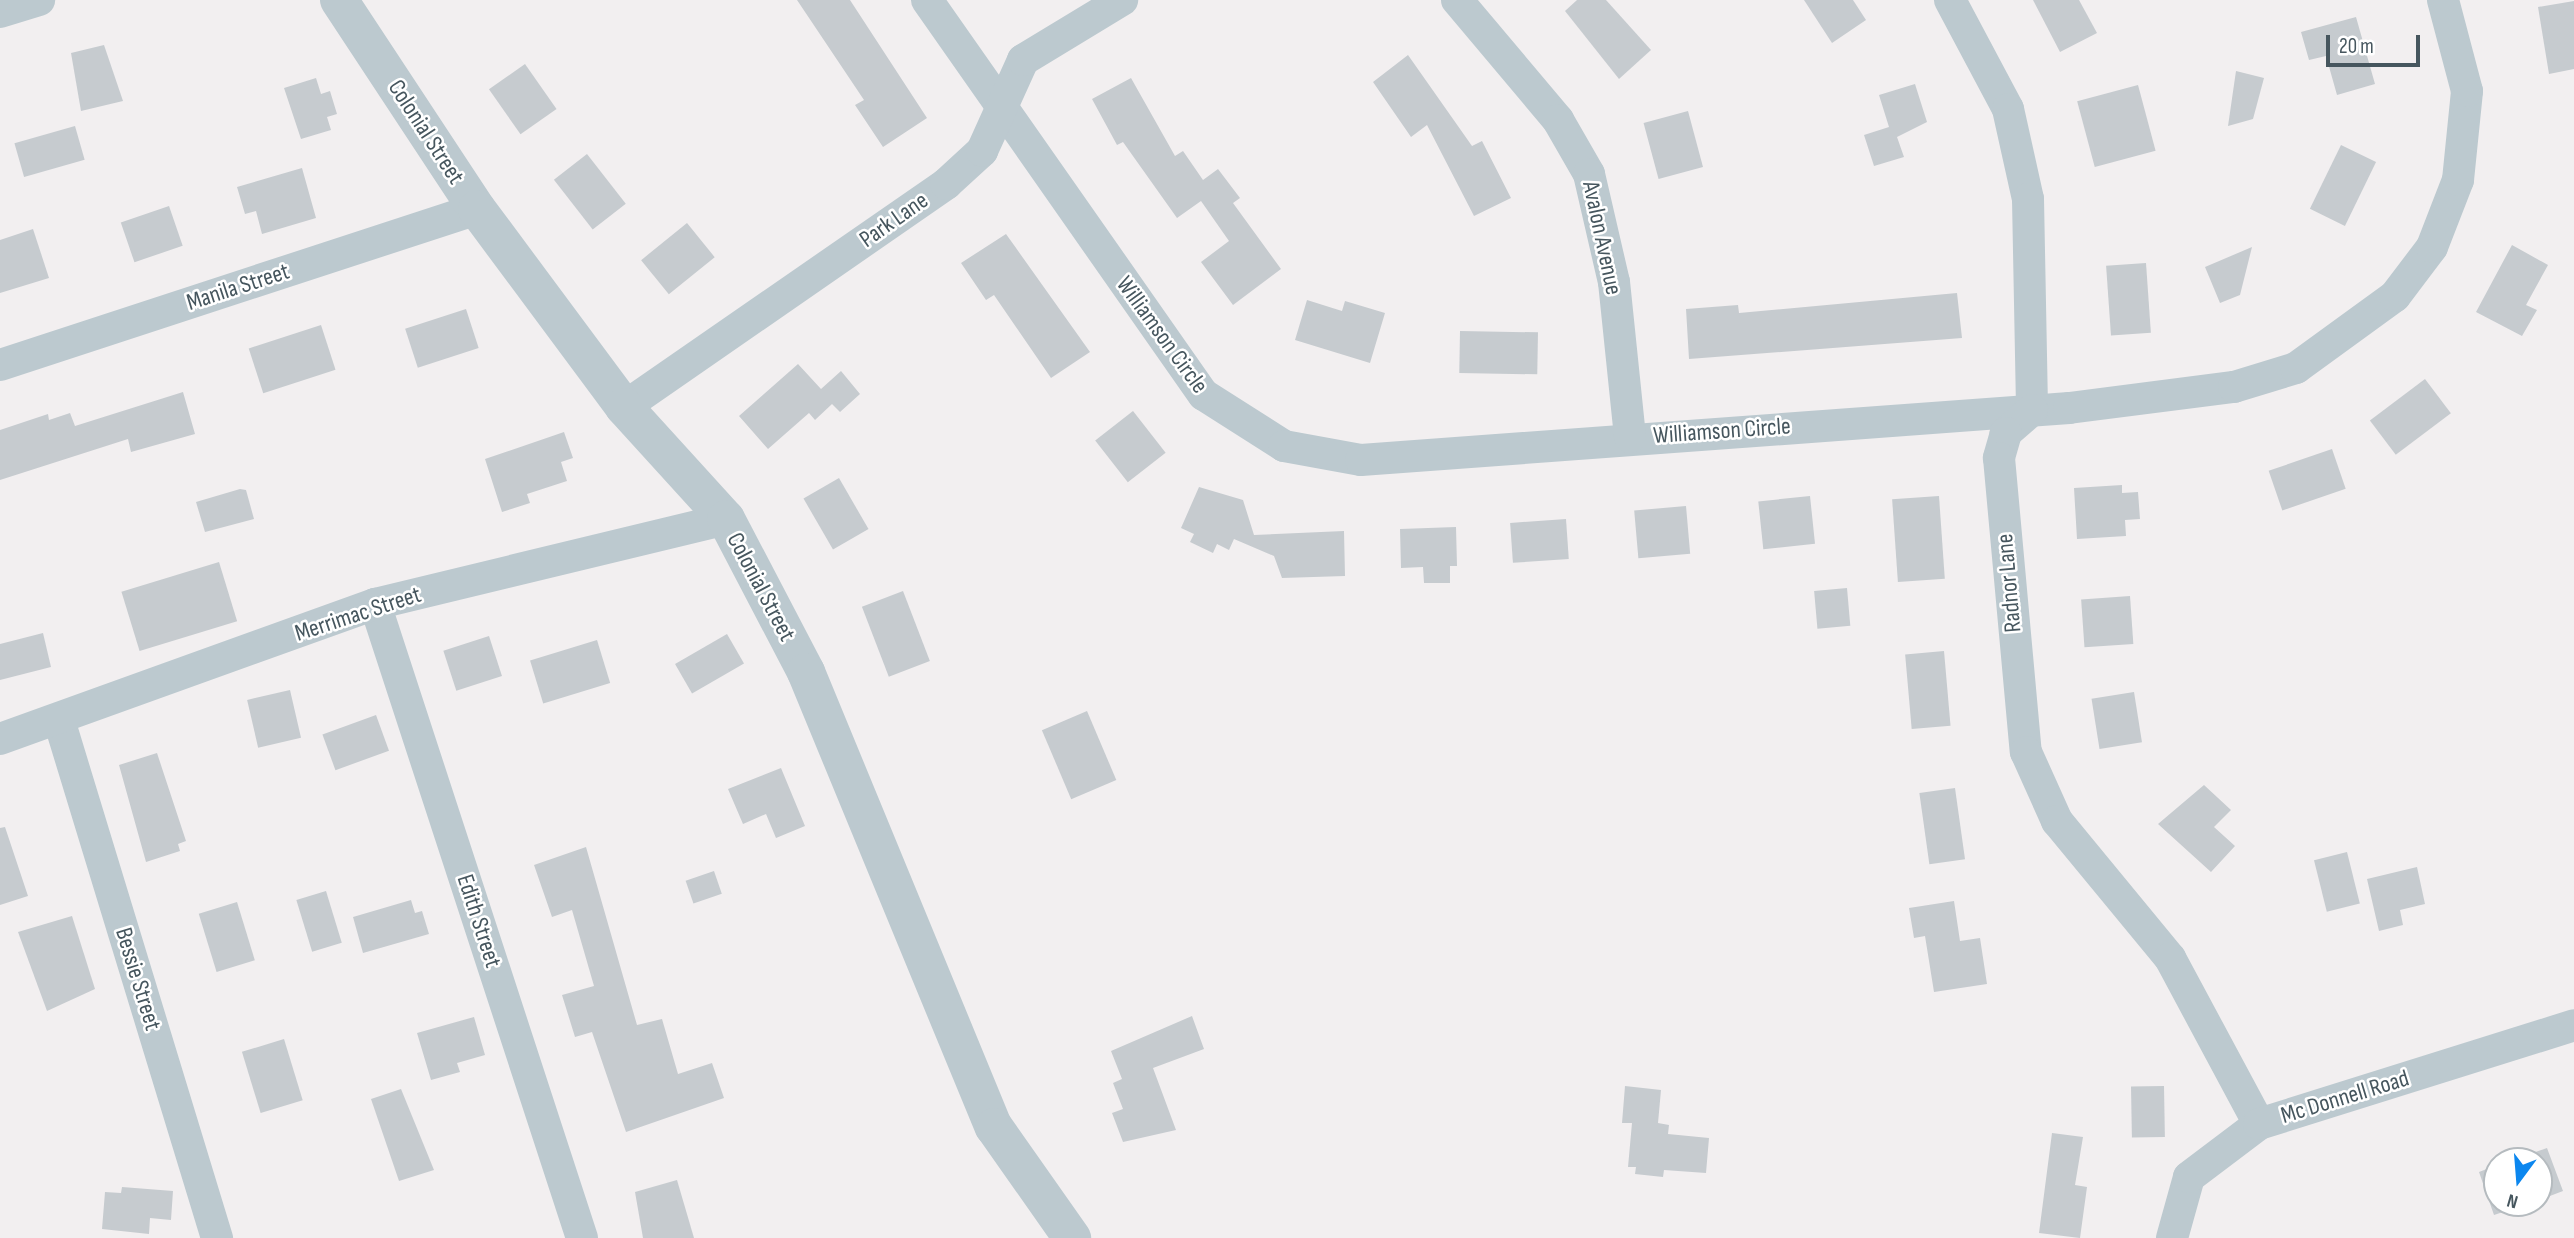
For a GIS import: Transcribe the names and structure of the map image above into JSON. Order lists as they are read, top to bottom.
{
  "streets": {
    "street": [
      "Colonial Street",
      "Park Lane",
      "Avalon Avenue",
      "Manila Street",
      "Williamson Circle",
      "Radnor Lane",
      "Merrimac Street",
      "Edith Street",
      "Bessie Street",
      "Mc Donnell Road"
    ]
  },
  "crossings": [
    ["Colonial Street", "Park Lane"],
    ["Colonial Street", "Manila Street"],
    ["Colonial Street", "Merrimac Street"],
    ["Park Lane", "Williamson Circle"],
    ["Avalon Avenue", "Williamson Circle"],
    ["Williamson Circle", "Radnor Lane"],
    ["Radnor Lane", "Mc Donnell Road"],
    ["Merrimac Street", "Edith Street"],
    ["Merrimac Street", "Bessie Street"]
  ],
  "scale_bar": "20 m",
  "north": "bottom"
}
